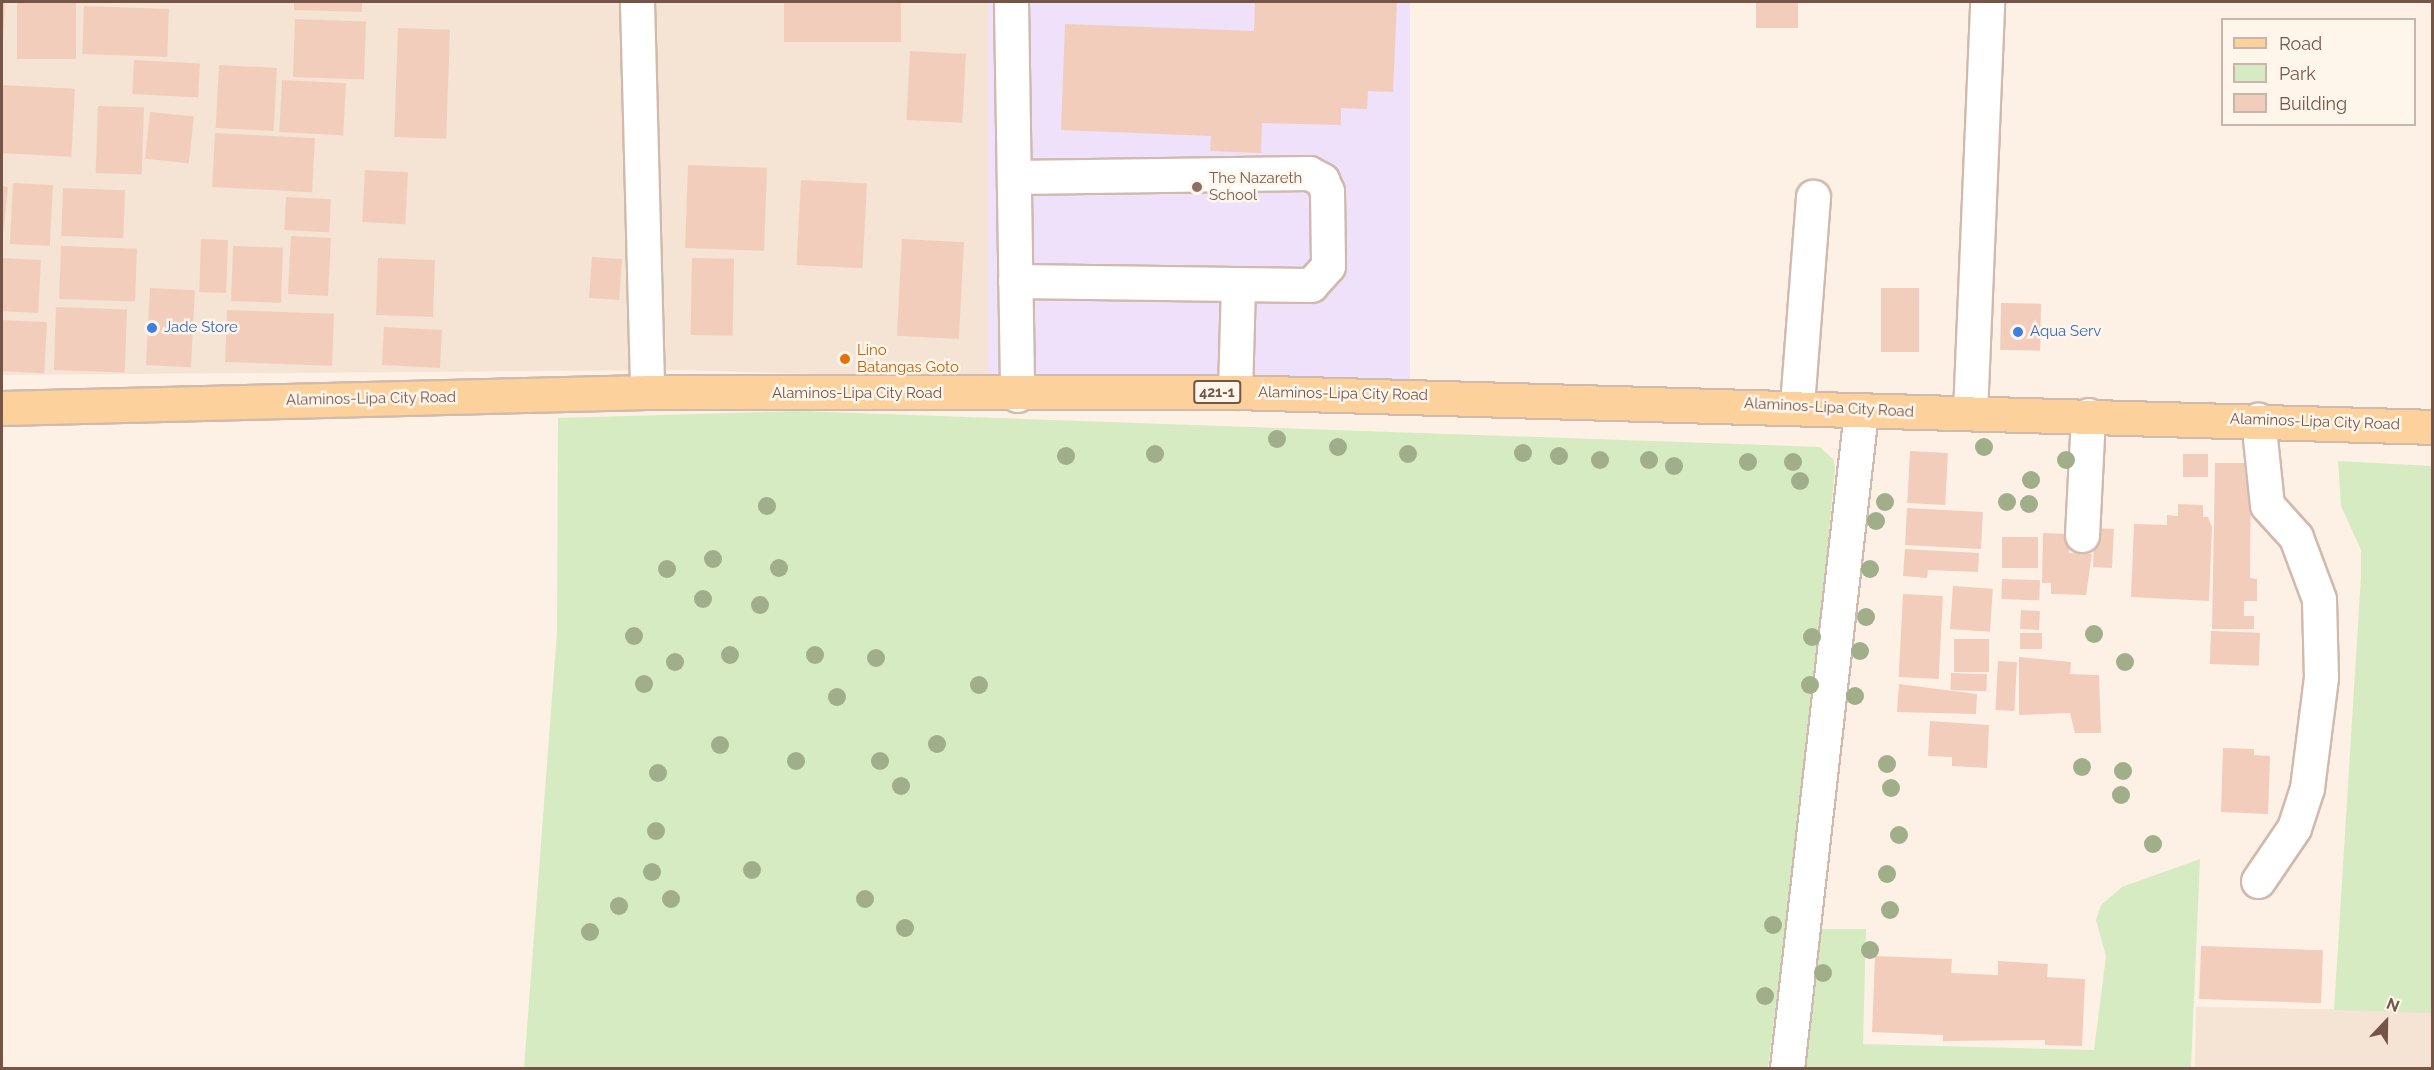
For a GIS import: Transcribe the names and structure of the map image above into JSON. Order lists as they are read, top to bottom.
{
  "streets": {
    "main road": ["421-1", "Alaminos-Lipa City Road"]
  },
  "places": [
    "The Nazareth School",
    "Jade Store",
    "Aqua Serv",
    "Lino Batangas Goto"
  ],
  "legend": ["Road", "Park", "Building"],
  "north": "top"
}
